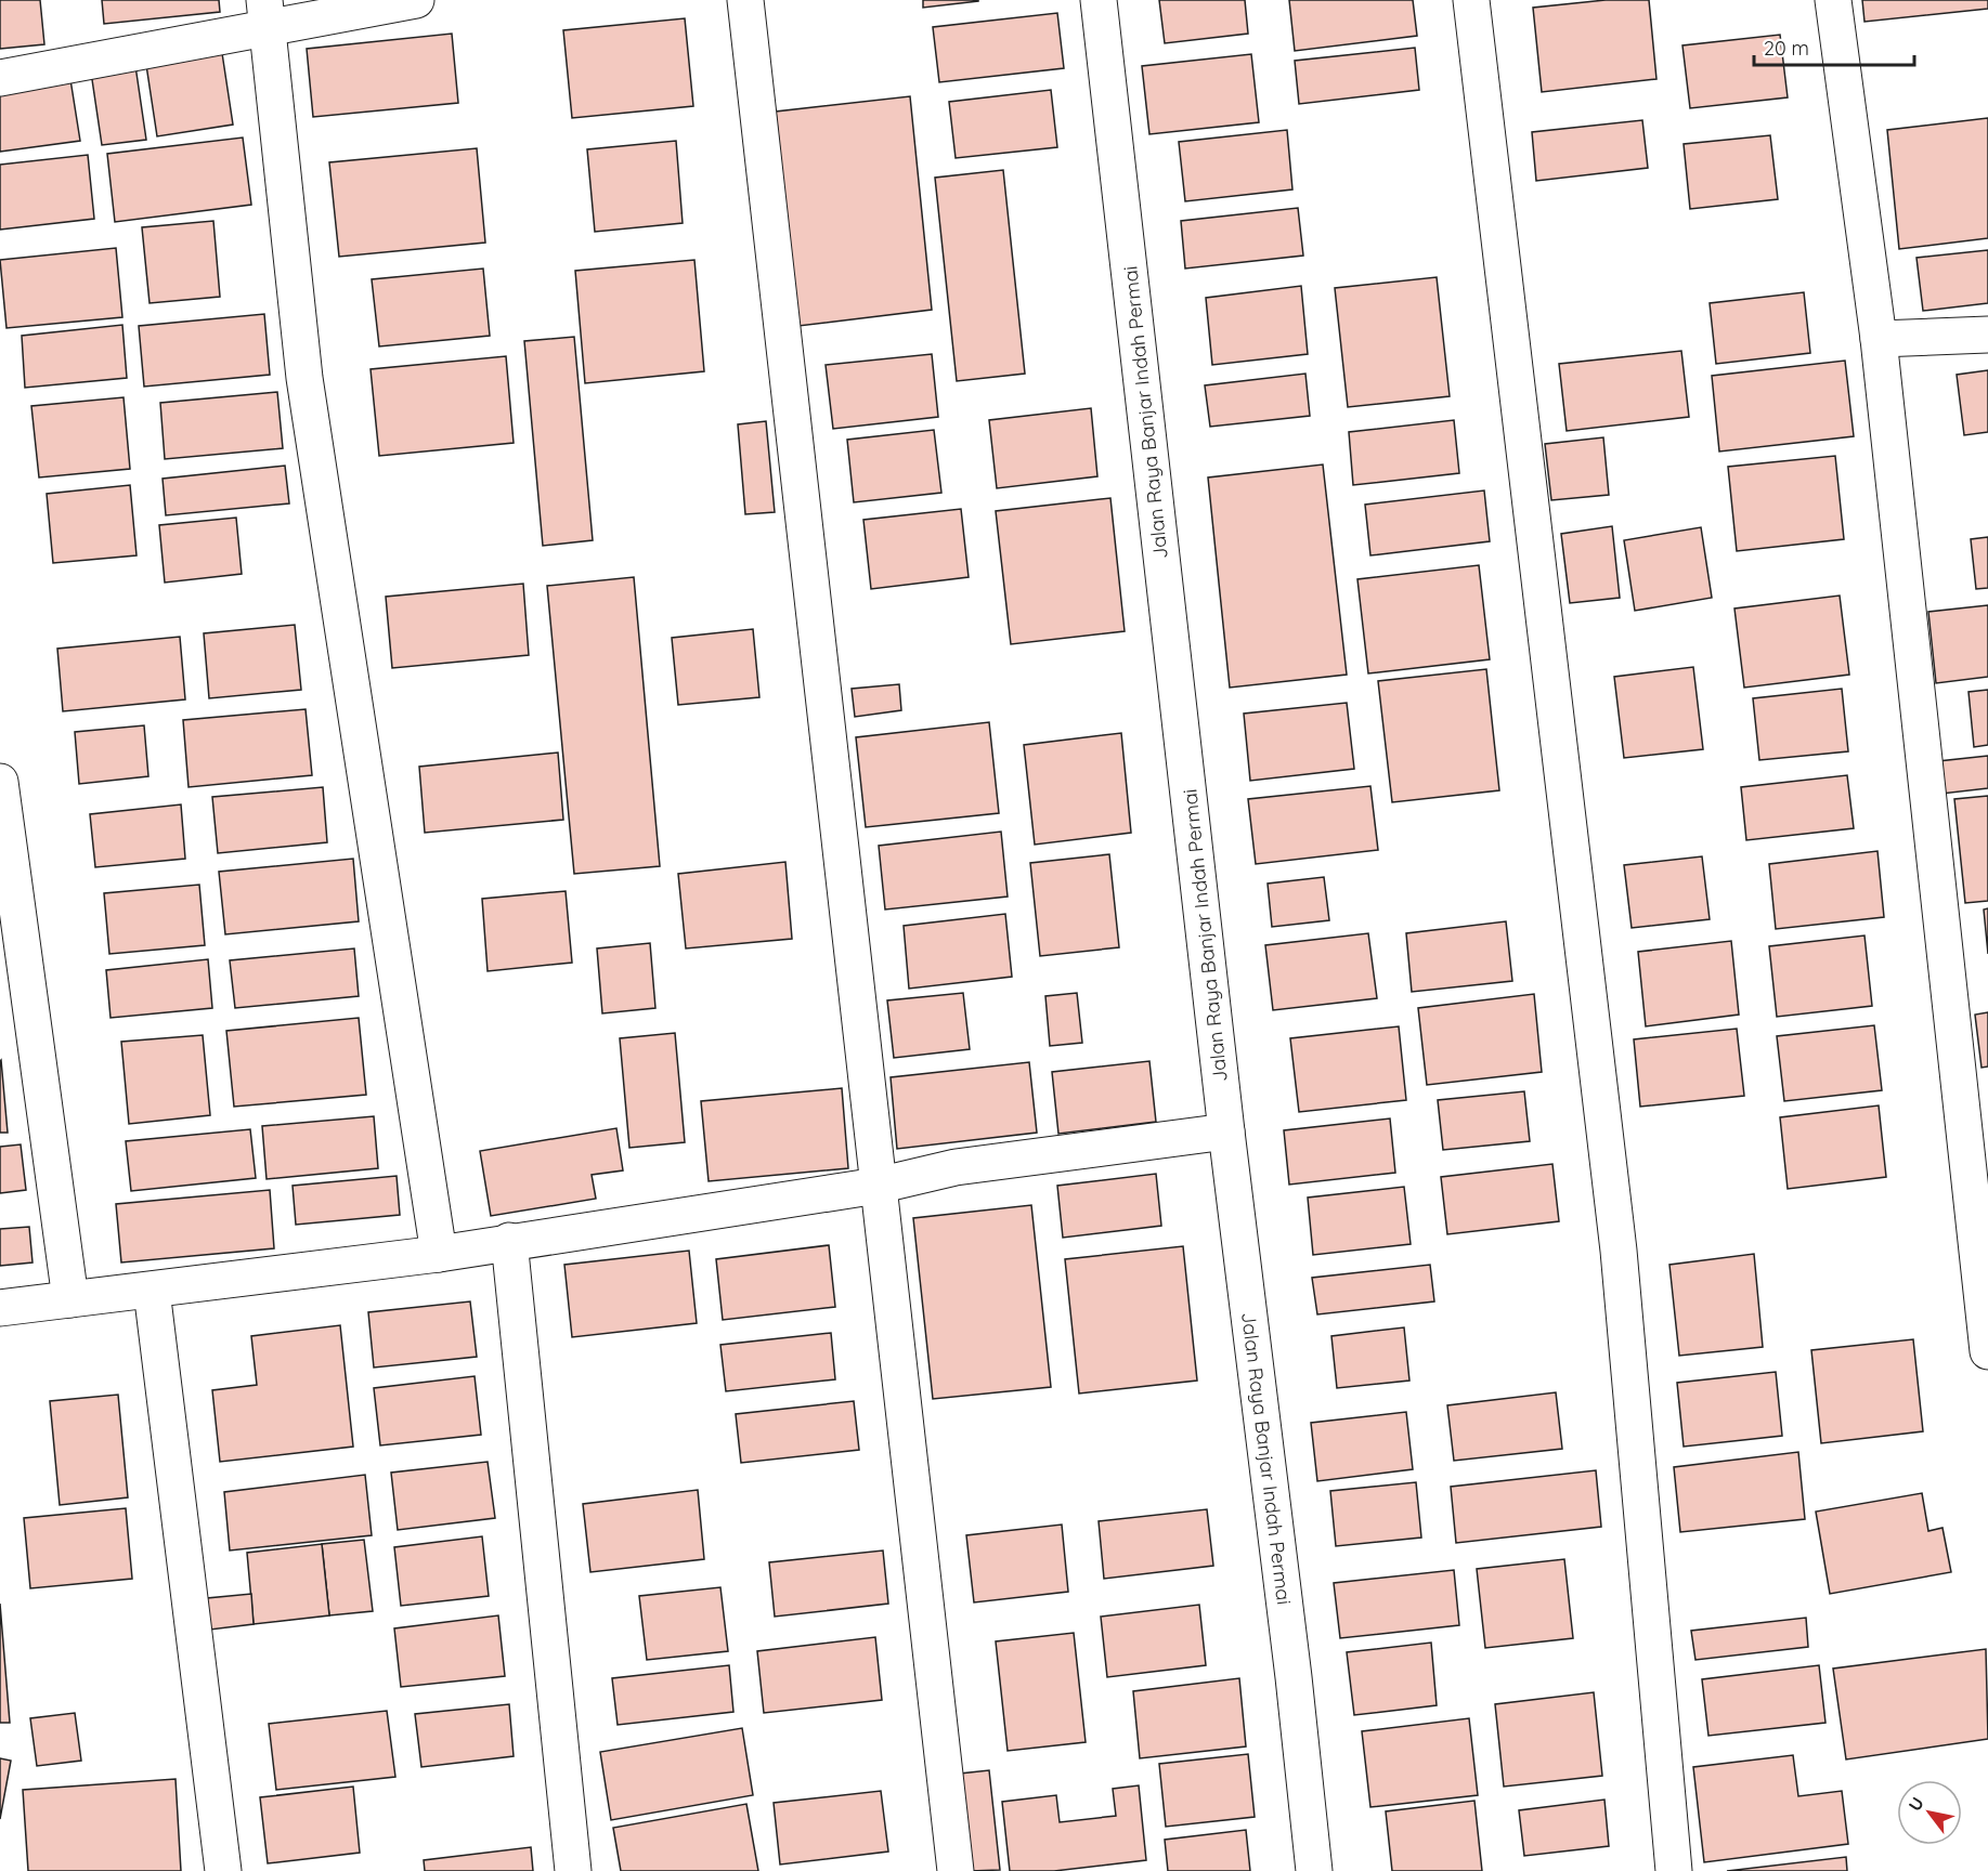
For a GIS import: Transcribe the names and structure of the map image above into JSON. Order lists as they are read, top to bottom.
{
  "streets": {
    "street": ["Jalan Raya Banjar Indah Permai"]
  },
  "scale_bar": "20 m",
  "north": "top left"
}
